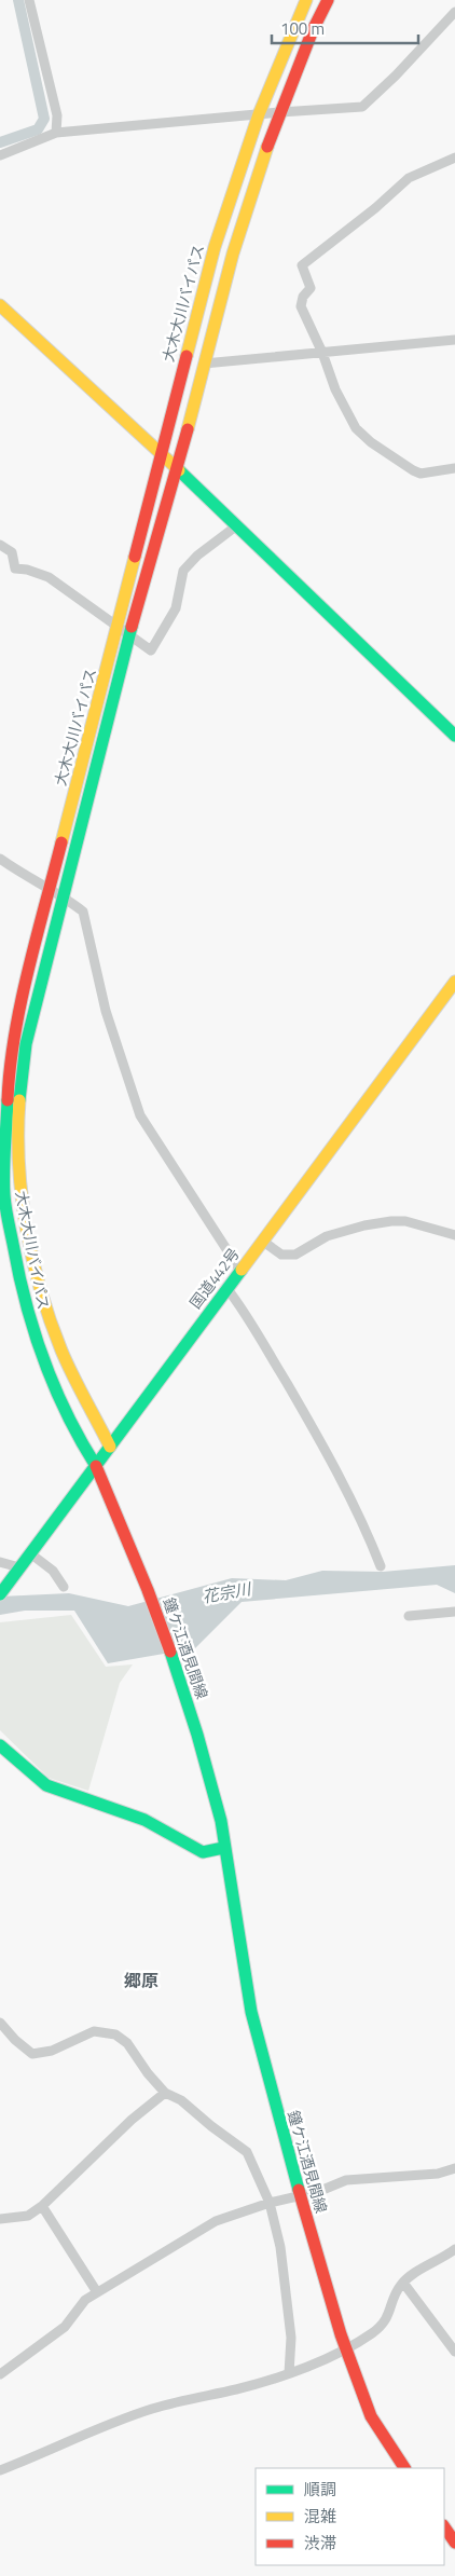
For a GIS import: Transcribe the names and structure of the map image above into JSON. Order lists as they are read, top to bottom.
{
  "streets": {
    "main road": ["大木大川バイパス", "国道442号", "鐘ケ江酒見間線"]
  },
  "crossings": [
    ["大木大川バイパス", "国道442号"],
    ["大木大川バイパス", "鐘ケ江酒見間線"],
    ["国道442号", "鐘ケ江酒見間線"]
  ],
  "districts": ["郷原"],
  "water": ["花宗川"],
  "legend": ["順調", "混雑", "渋滞"],
  "scale_bar": "100 m"
}
